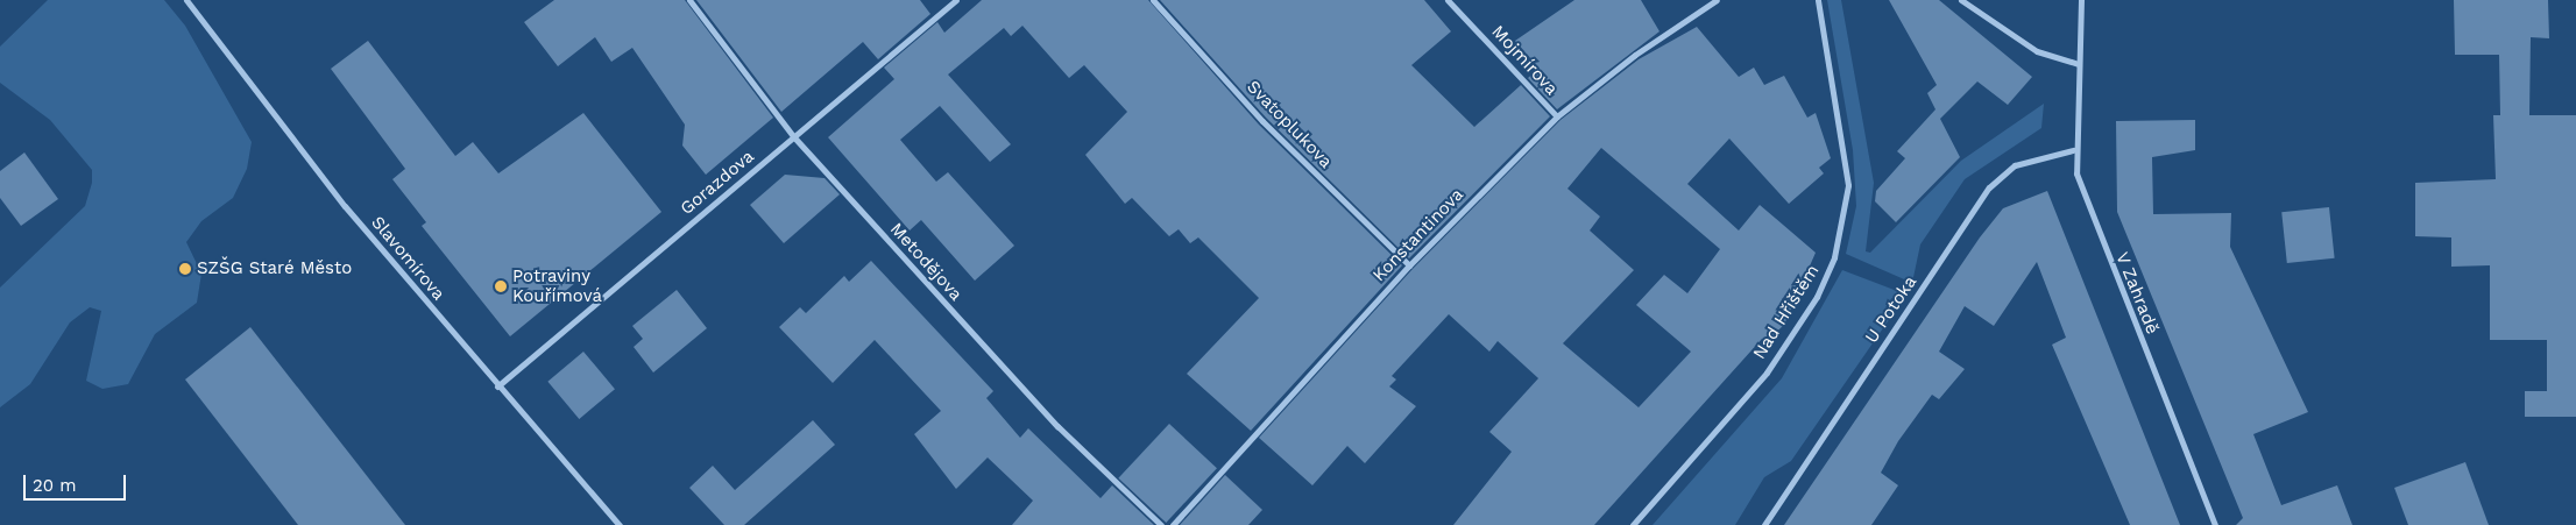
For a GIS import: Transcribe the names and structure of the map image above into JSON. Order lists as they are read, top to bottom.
{
  "streets": {
    "street": [
      "Mojmírova",
      "Svatoplukova",
      "Gorazdova",
      "Konstantinova",
      "Slavomírova",
      "Metodějova",
      "V Zahradě",
      "U Potoka",
      "Nad Hřištěm"
    ]
  },
  "crossings": [
    ["Mojmírova", "Konstantinova"],
    ["Svatoplukova", "Konstantinova"],
    ["Gorazdova", "Slavomírova"],
    ["Gorazdova", "Metodějova"],
    ["V Zahradě", "U Potoka"]
  ],
  "places": ["SZŠG Staré Město", "Potraviny Kouřímová"],
  "scale_bar": "20 m"
}
